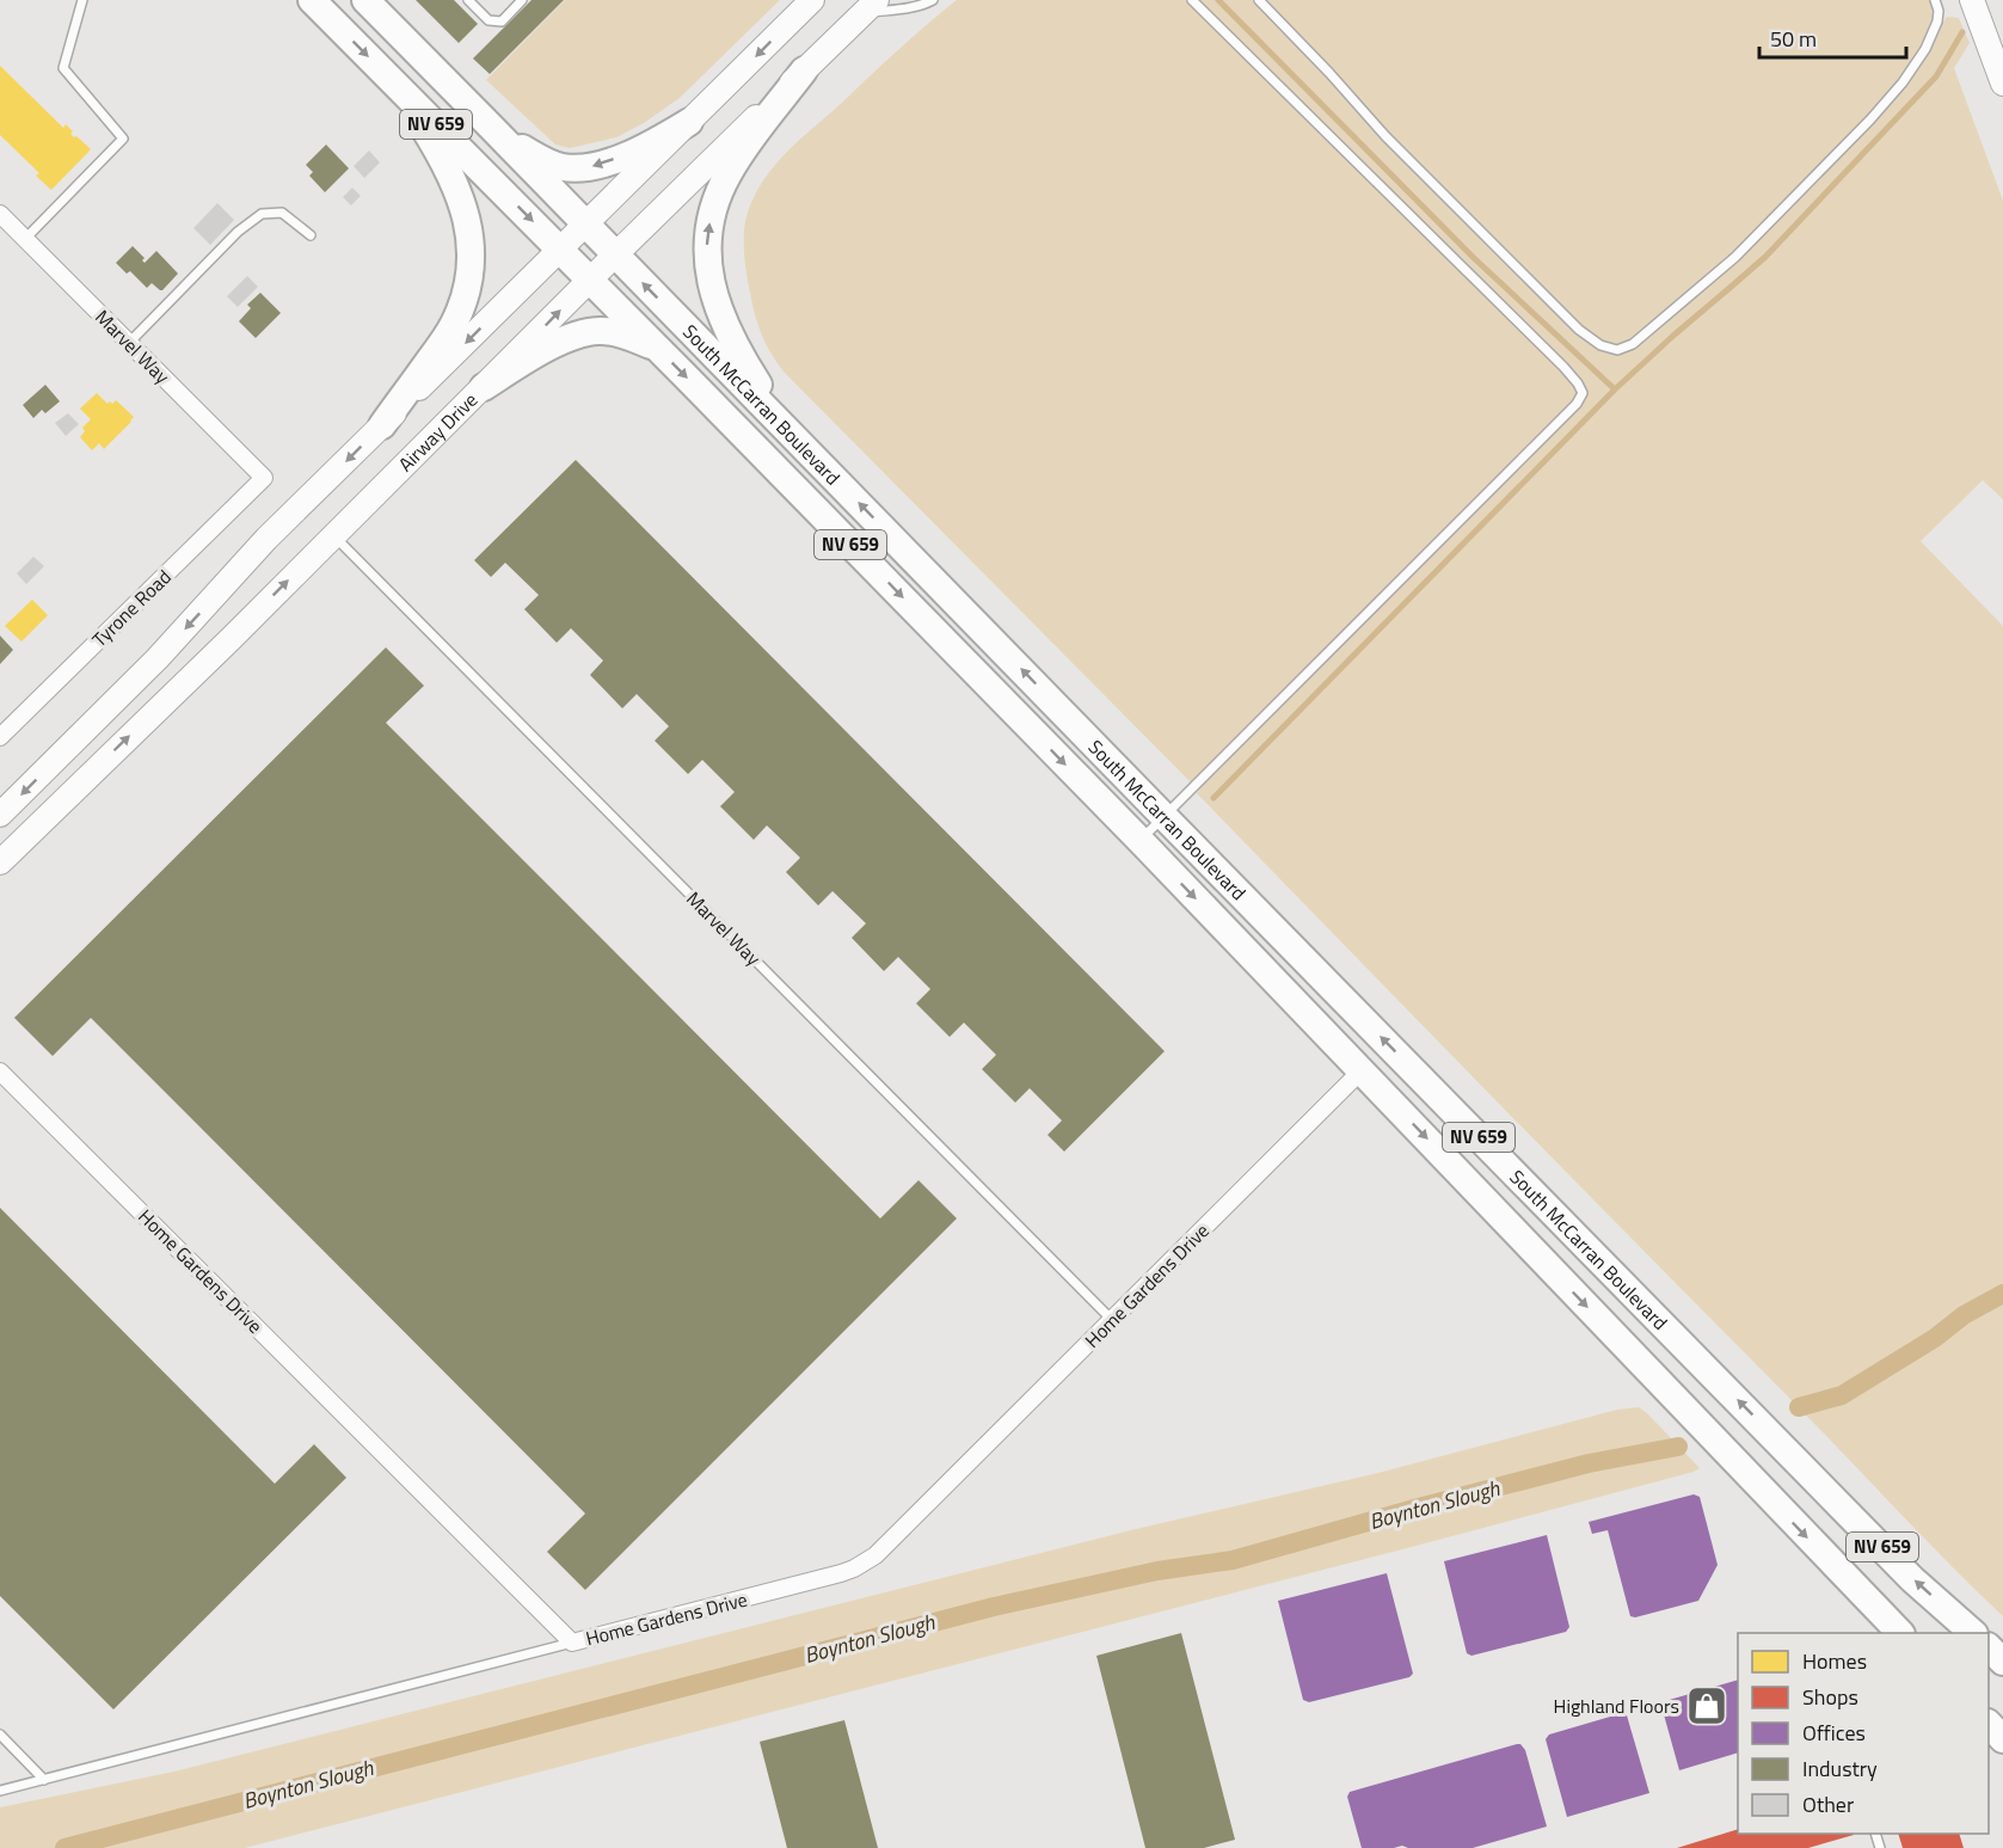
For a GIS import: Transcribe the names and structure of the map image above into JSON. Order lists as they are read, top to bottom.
{
  "streets": {
    "main road": ["NV 659", "South McCarran Boulevard", "Airway Drive"],
    "street": ["Marvel Way", "Tyrone Road", "Home Gardens Drive"]
  },
  "crossings": [
    ["Marvel Way", "Airway Drive"],
    ["Marvel Way", "Tyrone Road"],
    ["Marvel Way", "Home Gardens Drive"],
    ["South McCarran Boulevard", "Airway Drive"],
    ["South McCarran Boulevard", "Home Gardens Drive"]
  ],
  "water": ["Boynton Slough"],
  "places": {
    "shop": ["Highland Floors"]
  },
  "legend": [
    "Homes",
    "Shops",
    "Offices",
    "Industry",
    "Other"
  ],
  "scale_bar": "50 m"
}
